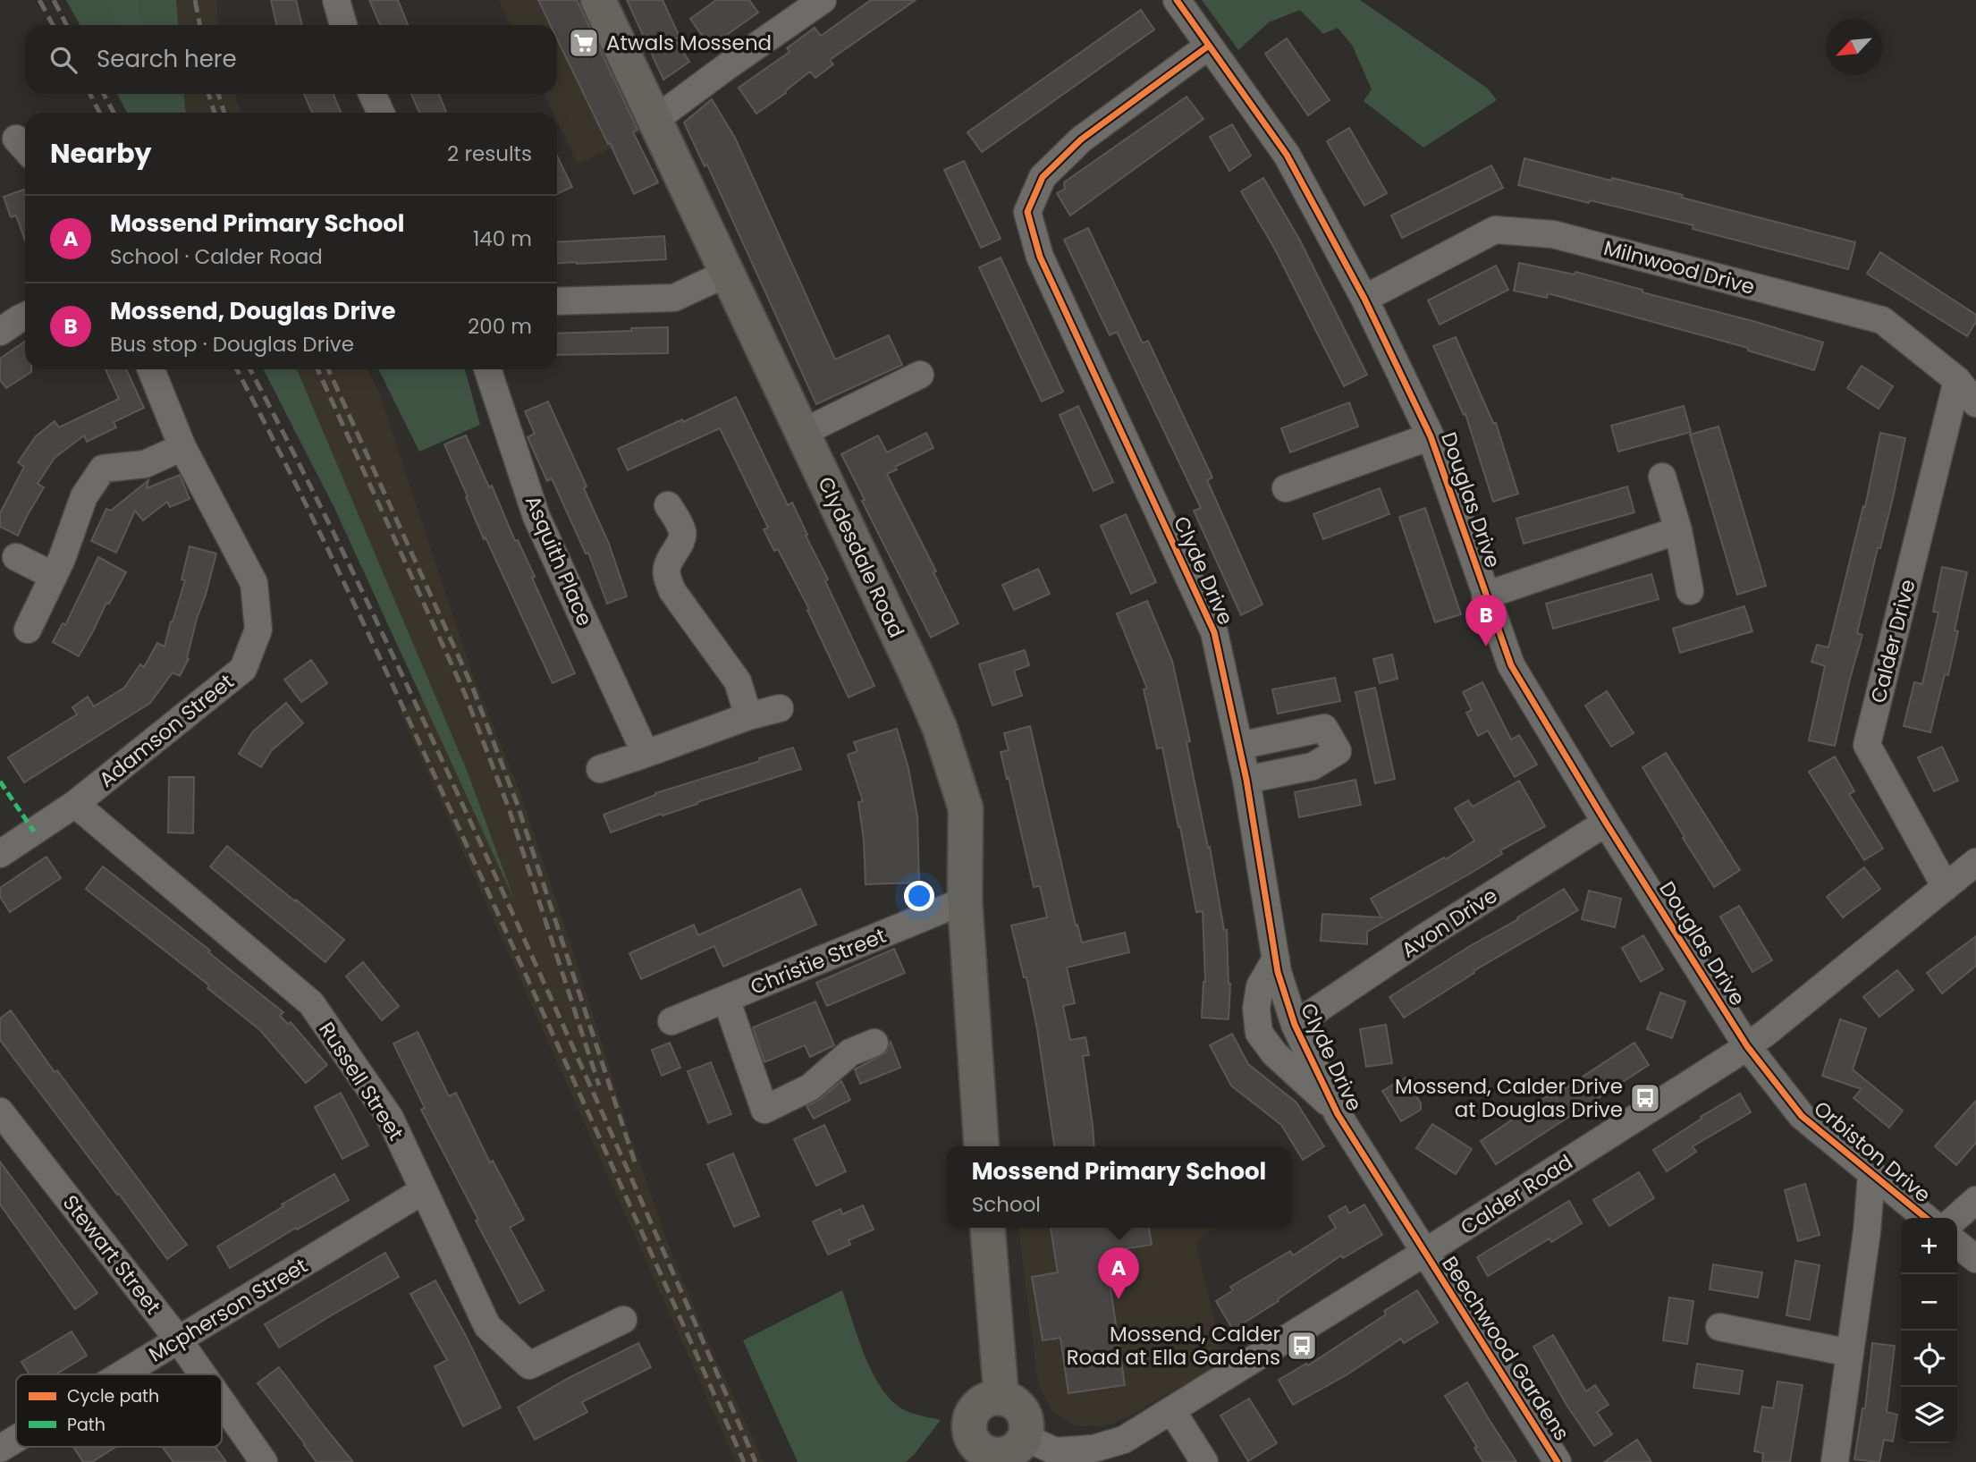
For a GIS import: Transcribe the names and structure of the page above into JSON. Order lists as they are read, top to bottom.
{
  "streets": {
    "main road": ["Clydesdale Road"],
    "street": [
      "Milnwood Drive",
      "Douglas Drive",
      "Asquith Place",
      "Clyde Drive",
      "Calder Drive",
      "Adamson Street",
      "Avon Drive",
      "Christie Street",
      "Russell Street",
      "Orbiston Drive",
      "Calder Road",
      "Stewart Street",
      "Mcpherson Street",
      "Beechwood Gardens"
    ]
  },
  "crossings": [
    ["Milnwood Drive", "Douglas Drive"],
    ["Milnwood Drive", "Calder Drive"],
    ["Douglas Drive", "Clyde Drive"],
    ["Douglas Drive", "Avon Drive"],
    ["Douglas Drive", "Orbiston Drive"],
    ["Douglas Drive", "Calder Road"],
    ["Clydesdale Road", "Christie Street"],
    ["Clyde Drive", "Avon Drive"],
    ["Clyde Drive", "Calder Road"],
    ["Clyde Drive", "Beechwood Gardens"],
    ["Calder Drive", "Calder Road"],
    ["Adamson Street", "Russell Street"],
    ["Russell Street", "Mcpherson Street"],
    ["Orbiston Drive", "Calder Road"],
    ["Calder Road", "Beechwood Gardens"],
    ["Stewart Street", "Mcpherson Street"]
  ],
  "places": {
    "supermarket": ["Atwals Mossend"],
    "bus stop": ["Mossend, Calder Drive at Douglas Drive", "Mossend, Calder Road at Ella Gardens"]
  },
  "legend": ["Cycle path", "Path"],
  "north": "bottom left",
  "page": {
    "search": "Search here",
    "heading": ["Nearby", "2 results"],
    "list": [
      {
        "mark": "A",
        "name": "Mossend Primary School",
        "note": "School · Calder Road",
        "value": "140 m"
      },
      {
        "mark": "B",
        "name": "Mossend, Douglas Drive",
        "note": "Bus stop · Douglas Drive",
        "value": "200 m"
      }
    ],
    "pins": ["B", "A"],
    "popup": ["Mossend Primary School", "School"],
    "map_buttons": ["+", "−"]
  }
}
